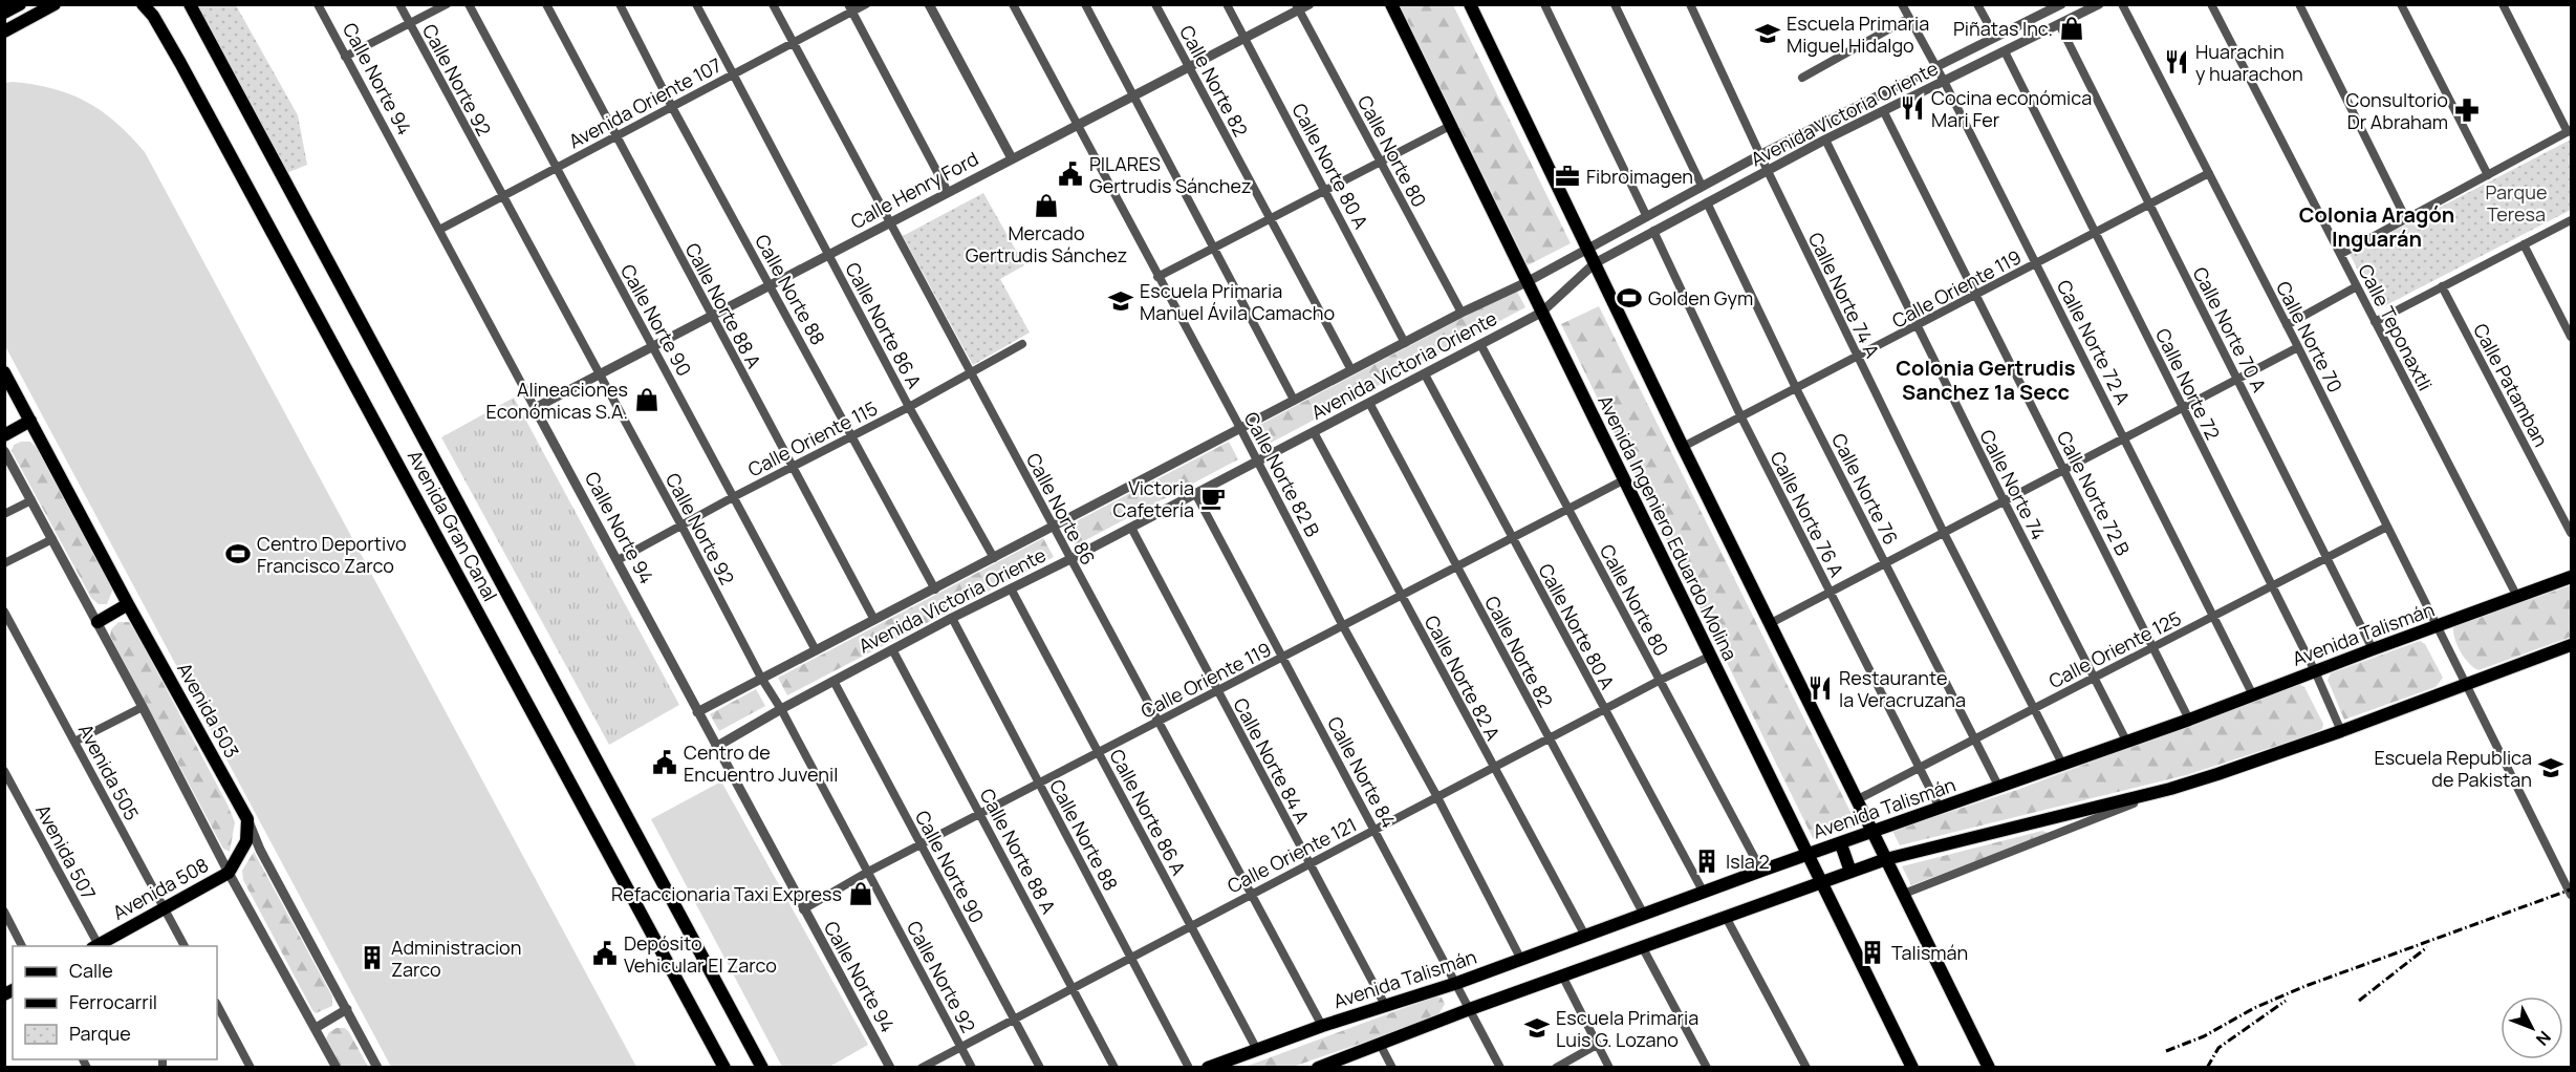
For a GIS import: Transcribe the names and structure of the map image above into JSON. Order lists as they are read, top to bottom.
{
  "streets": {
    "main road": [
      "Avenida Gran Canal",
      "Avenida Ingeniero Eduardo Molina",
      "Avenida Talismán",
      "Avenida 503",
      "Avenida 508"
    ],
    "street": [
      "Calle Norte 94",
      "Calle Norte 92",
      "Calle Norte 82",
      "Avenida Oriente 107",
      "Avenida Victoria Oriente",
      "Calle Norte 80",
      "Calle Norte 80 A",
      "Calle Henry Ford",
      "Calle Oriente 119",
      "Calle Norte 88",
      "Calle Norte 74 A",
      "Calle Norte 88 A",
      "Calle Norte 90",
      "Calle Norte 86 A",
      "Calle Teponaxtli",
      "Calle Norte 70 A",
      "Calle Norte 70",
      "Calle Norte 72 A",
      "Calle Norte 72",
      "Calle Patamban",
      "Calle Oriente 115",
      "Calle Norte 82 B",
      "Calle Norte 74",
      "Calle Norte 76",
      "Calle Norte 72 B",
      "Calle Norte 86",
      "Calle Norte 76 A",
      "Calle Oriente 125",
      "Calle Norte 82 A",
      "Calle Norte 84 A",
      "Avenida 505",
      "Calle Norte 84",
      "Avenida 507",
      "Calle Oriente 121"
    ]
  },
  "crossings": [
    ["Calle Norte 94", "Avenida Oriente 107"],
    ["Calle Norte 94", "Avenida Victoria Oriente"],
    ["Calle Norte 94", "Calle Henry Ford"],
    ["Calle Norte 94", "Calle Oriente 119"],
    ["Calle Norte 94", "Calle Oriente 115"],
    ["Calle Norte 92", "Avenida Oriente 107"],
    ["Calle Norte 92", "Avenida Victoria Oriente"],
    ["Calle Norte 92", "Calle Henry Ford"],
    ["Calle Norte 92", "Calle Oriente 119"],
    ["Calle Norte 92", "Calle Oriente 115"],
    ["Calle Norte 92", "Calle Oriente 121"],
    ["Calle Norte 82", "Avenida Victoria Oriente"],
    ["Calle Norte 82", "Calle Henry Ford"],
    ["Calle Norte 82", "Calle Oriente 119"],
    ["Calle Norte 82", "Avenida Talismán"],
    ["Calle Norte 82", "Calle Oriente 121"],
    ["Avenida Oriente 107", "Calle Norte 88"],
    ["Avenida Oriente 107", "Calle Norte 88 A"],
    ["Avenida Oriente 107", "Calle Norte 90"],
    ["Avenida Oriente 107", "Calle Norte 86 A"],
    ["Avenida Oriente 107", "Calle Norte 86"],
    ["Avenida Victoria Oriente", "Calle Norte 80"],
    ["Avenida Victoria Oriente", "Calle Norte 80 A"],
    ["Avenida Victoria Oriente", "Calle Norte 88"],
    ["Avenida Victoria Oriente", "Calle Norte 74 A"],
    ["Avenida Victoria Oriente", "Calle Norte 88 A"],
    ["Avenida Victoria Oriente", "Calle Norte 90"],
    ["Avenida Victoria Oriente", "Calle Norte 86 A"],
    ["Avenida Victoria Oriente", "Calle Norte 70 A"],
    ["Avenida Victoria Oriente", "Calle Norte 72 A"],
    ["Avenida Victoria Oriente", "Calle Norte 72"],
    ["Avenida Victoria Oriente", "Calle Norte 82 B"],
    ["Avenida Victoria Oriente", "Calle Norte 74"],
    ["Avenida Victoria Oriente", "Calle Norte 76"],
    ["Avenida Victoria Oriente", "Calle Norte 72 B"],
    ["Avenida Victoria Oriente", "Calle Norte 86"],
    ["Avenida Victoria Oriente", "Calle Norte 76 A"],
    ["Avenida Victoria Oriente", "Avenida Ingeniero Eduardo Molina"],
    ["Avenida Victoria Oriente", "Calle Norte 82 A"],
    ["Avenida Victoria Oriente", "Calle Norte 84 A"],
    ["Avenida Victoria Oriente", "Calle Norte 84"],
    ["Calle Norte 80", "Calle Henry Ford"],
    ["Calle Norte 80", "Calle Oriente 119"],
    ["Calle Norte 80", "Avenida Talismán"],
    ["Calle Norte 80", "Calle Oriente 121"],
    ["Calle Norte 80 A", "Calle Henry Ford"],
    ["Calle Norte 80 A", "Calle Oriente 119"],
    ["Calle Norte 80 A", "Avenida Talismán"],
    ["Calle Norte 80 A", "Calle Oriente 121"],
    ["Calle Henry Ford", "Calle Norte 88"],
    ["Calle Henry Ford", "Calle Norte 88 A"],
    ["Calle Henry Ford", "Calle Norte 90"],
    ["Calle Henry Ford", "Calle Norte 86 A"],
    ["Calle Henry Ford", "Calle Norte 82 B"],
    ["Calle Henry Ford", "Calle Norte 86"],
    ["Calle Oriente 119", "Calle Norte 88"],
    ["Calle Oriente 119", "Calle Norte 74 A"],
    ["Calle Oriente 119", "Calle Norte 88 A"],
    ["Calle Oriente 119", "Calle Norte 90"],
    ["Calle Oriente 119", "Calle Norte 86 A"],
    ["Calle Oriente 119", "Calle Norte 70 A"],
    ["Calle Oriente 119", "Calle Norte 70"],
    ["Calle Oriente 119", "Calle Norte 72 A"],
    ["Calle Oriente 119", "Calle Norte 72"],
    ["Calle Oriente 119", "Calle Norte 82 B"],
    ["Calle Oriente 119", "Calle Norte 74"],
    ["Calle Oriente 119", "Calle Norte 76"],
    ["Calle Oriente 119", "Calle Norte 72 B"],
    ["Calle Oriente 119", "Calle Norte 86"],
    ["Calle Oriente 119", "Calle Norte 76 A"],
    ["Calle Oriente 119", "Avenida Ingeniero Eduardo Molina"],
    ["Calle Oriente 119", "Calle Norte 82 A"],
    ["Calle Oriente 119", "Calle Norte 84 A"],
    ["Calle Oriente 119", "Calle Norte 84"],
    ["Calle Norte 88", "Calle Oriente 115"],
    ["Calle Norte 88", "Calle Oriente 121"],
    ["Calle Norte 74 A", "Avenida Talismán"],
    ["Calle Norte 74 A", "Calle Oriente 125"],
    ["Calle Norte 88 A", "Calle Oriente 115"],
    ["Calle Norte 88 A", "Calle Oriente 121"],
    ["Calle Norte 90", "Calle Oriente 115"],
    ["Calle Norte 90", "Calle Oriente 121"],
    ["Calle Norte 86 A", "Calle Oriente 115"],
    ["Calle Norte 86 A", "Avenida Talismán"],
    ["Calle Norte 86 A", "Calle Oriente 121"],
    ["Calle Teponaxtli", "Avenida Talismán"],
    ["Calle Norte 70 A", "Avenida Talismán"],
    ["Calle Norte 70 A", "Calle Oriente 125"],
    ["Calle Norte 70", "Avenida Talismán"],
    ["Calle Norte 70", "Calle Oriente 125"],
    ["Calle Norte 72 A", "Avenida Talismán"],
    ["Calle Norte 72 A", "Calle Oriente 125"],
    ["Calle Norte 72", "Avenida Talismán"],
    ["Calle Norte 72", "Calle Oriente 125"],
    ["Calle Oriente 115", "Calle Norte 86"],
    ["Calle Norte 82 B", "Avenida Talismán"],
    ["Calle Norte 82 B", "Calle Oriente 121"],
    ["Calle Norte 74", "Avenida Talismán"],
    ["Calle Norte 74", "Calle Oriente 125"],
    ["Calle Norte 76", "Avenida Talismán"],
    ["Calle Norte 76", "Calle Oriente 125"],
    ["Calle Norte 72 B", "Avenida Talismán"],
    ["Calle Norte 72 B", "Calle Oriente 125"],
    ["Calle Norte 86", "Avenida Talismán"],
    ["Calle Norte 86", "Calle Oriente 121"],
    ["Calle Norte 76 A", "Avenida Talismán"],
    ["Calle Norte 76 A", "Calle Oriente 125"],
    ["Avenida Ingeniero Eduardo Molina", "Avenida Talismán"],
    ["Avenida Ingeniero Eduardo Molina", "Calle Oriente 121"],
    ["Avenida Talismán", "Calle Norte 82 A"],
    ["Avenida Talismán", "Calle Norte 84 A"],
    ["Avenida Talismán", "Calle Norte 84"],
    ["Calle Norte 82 A", "Calle Oriente 121"],
    ["Avenida 503", "Avenida 508"],
    ["Calle Norte 84 A", "Calle Oriente 121"],
    ["Avenida 505", "Avenida 508"],
    ["Calle Norte 84", "Calle Oriente 121"],
    ["Avenida 507", "Avenida 508"]
  ],
  "districts": ["Colonia Aragón Inguarán", "Colonia Gertrudis Sanchez 1a Secc"],
  "parks": ["Parque Teresa"],
  "places": {
    "shop": [
      "Piñatas Inc.",
      "Mercado Gertrudis Sánchez",
      "Alineaciones Económicas S.A.",
      "Refaccionaria Taxi Express"
    ],
    "school or university": [
      "Escuela Primaria Miguel Hidalgo",
      "Escuela Primaria Manuel Ávila Camacho",
      "Escuela Republica de Pakistan",
      "Escuela Primaria Luis G. Lozano"
    ],
    "restaurant": ["Huarachin y huarachon", "Cocina económica Mari Fer", "Restaurante la Veracruzana"],
    "pharmacy": ["Consultorio Dr Abraham"],
    "public building": ["PILARES Gertrudis Sánchez", "Centro de Encuentro Juvenil", "Depósito Vehicular El Zarco"],
    "office": ["Fibroimagen"],
    "sports": ["Golden Gym", "Centro Deportivo Francisco Zarco"],
    "cafe": ["Victoria Cafetería"],
    "building": ["Isla 2", "Talismán", "Administracion Zarco"]
  },
  "legend": ["Calle", "Ferrocarril", "Parque"],
  "north": "bottom right"
}
